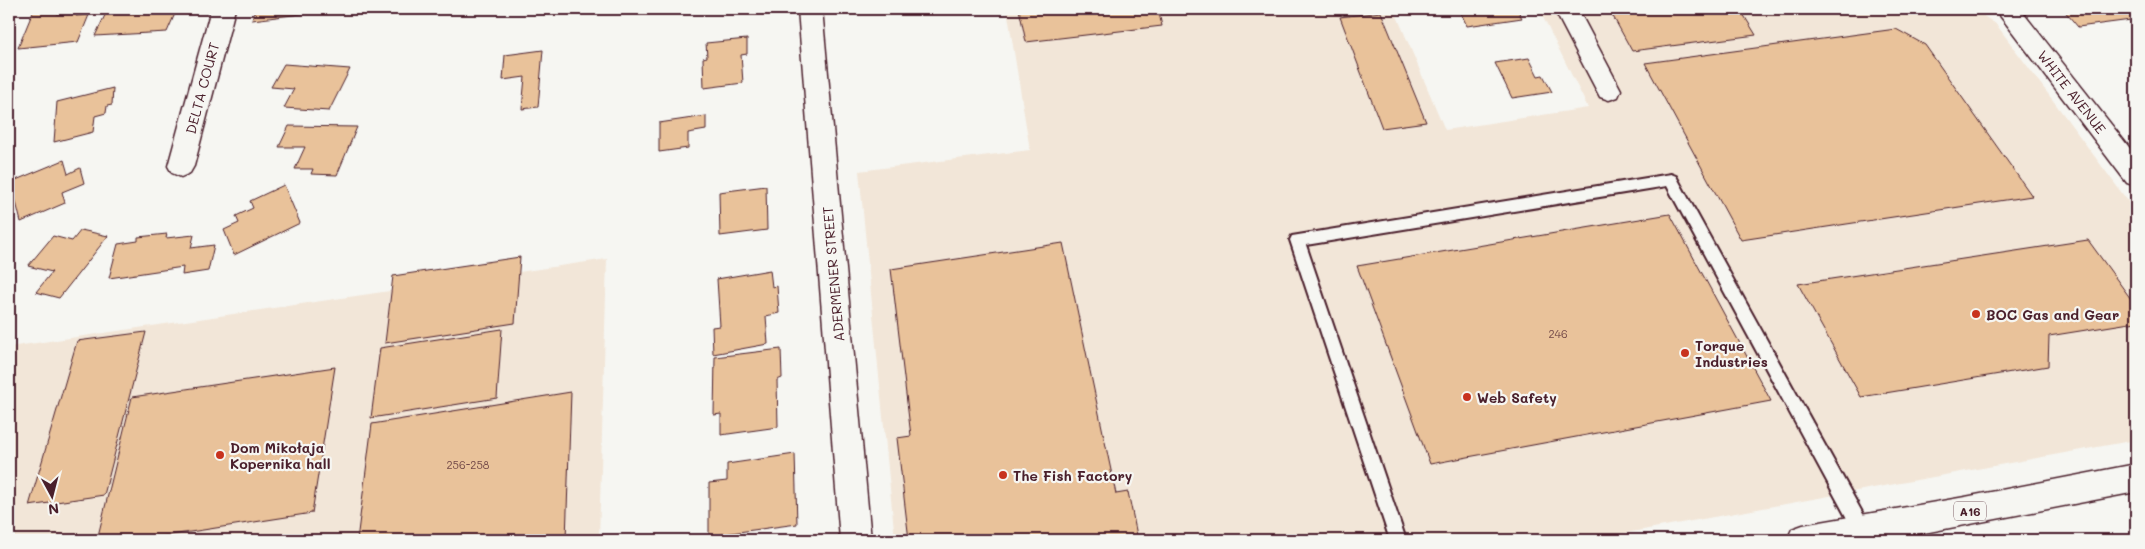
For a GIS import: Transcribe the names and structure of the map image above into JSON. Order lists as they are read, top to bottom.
{
  "streets": {
    "main road": [
      "DELTA COURT",
      "WHITE AVENUE",
      "ADERMENER STREET",
      "A16"
    ]
  },
  "places": [
    "BOC Gas and Gear",
    "Torque Industries",
    "Web Safety",
    "Dom Mikołaja Kopernika hall",
    "The Fish Factory"
  ],
  "house_numbers": ["246", "256-258"],
  "north": "bottom"
}
